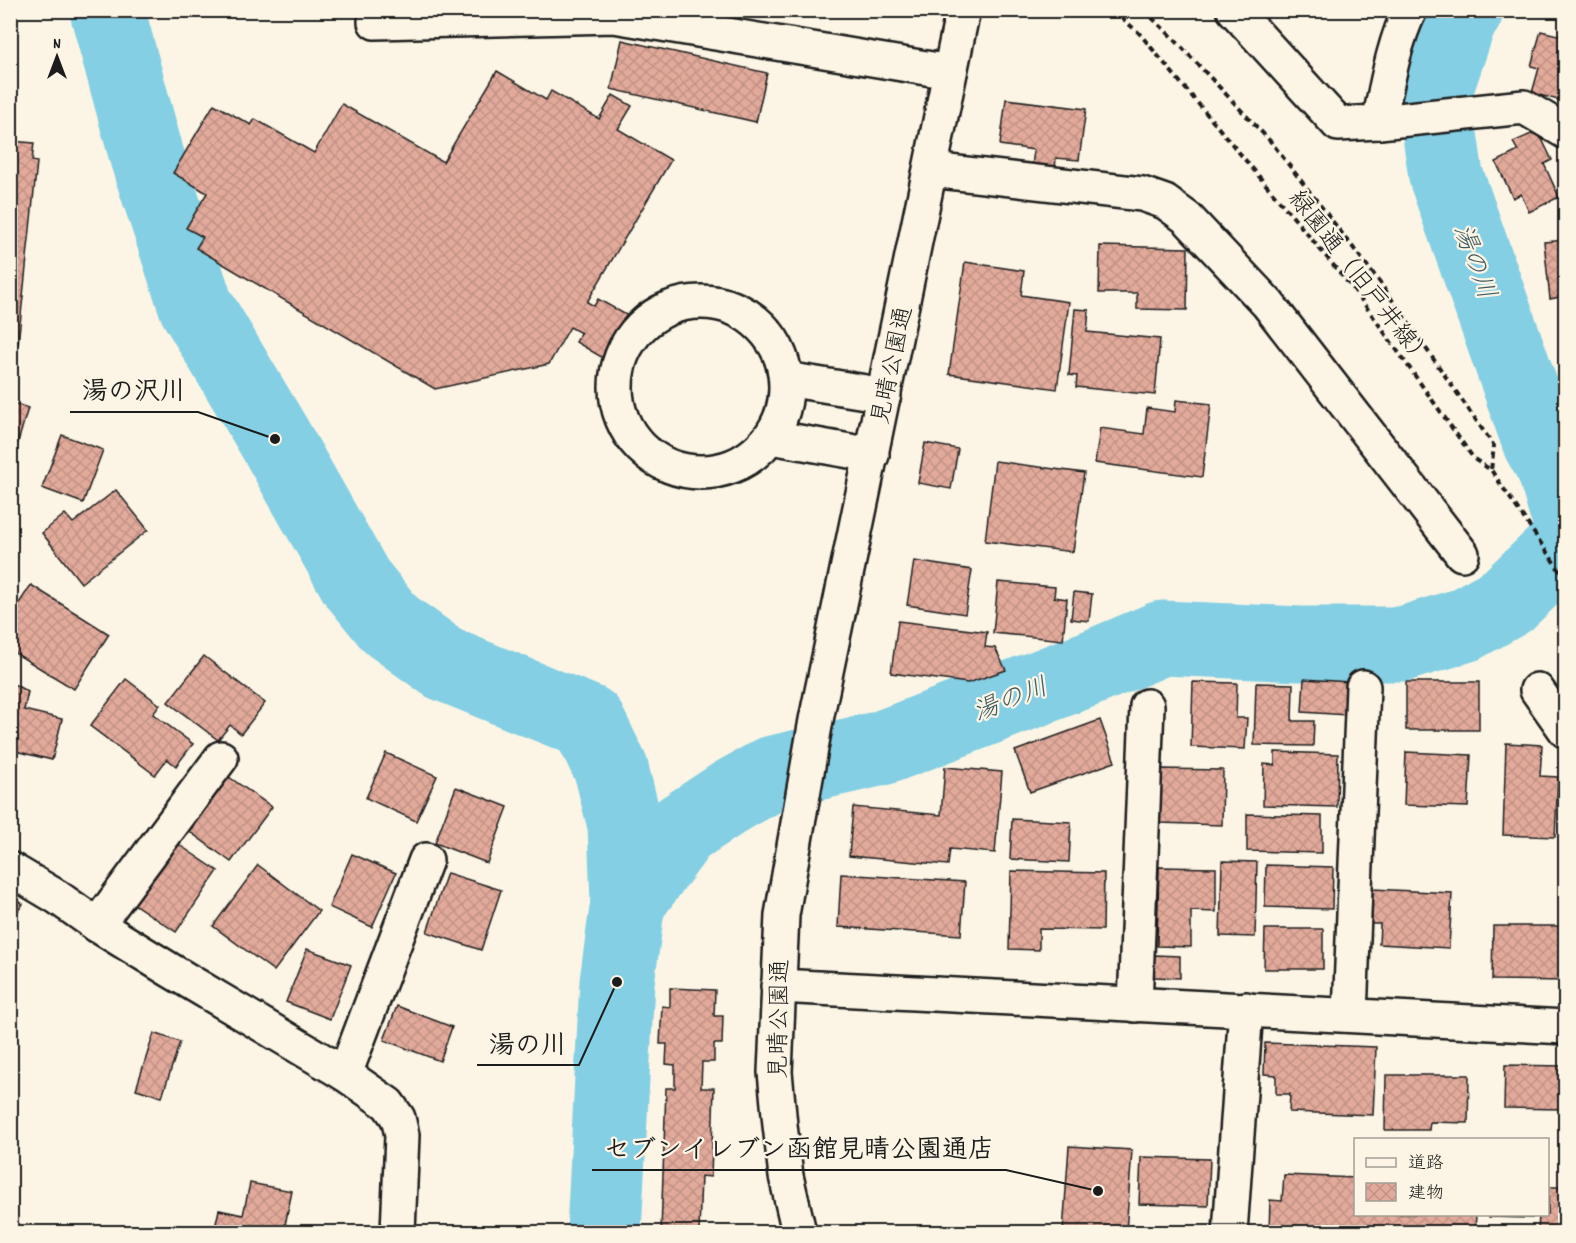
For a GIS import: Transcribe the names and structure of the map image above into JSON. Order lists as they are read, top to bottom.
{
  "streets": {
    "street": ["見晴公園通"],
    "path": ["緑園通（旧戸井線）"]
  },
  "water": ["湯の川"],
  "places": ["湯の沢川", "湯の川", "セブンイレブン函館見晴公園通店"],
  "legend": ["道路", "建物"],
  "north": "top"
}
